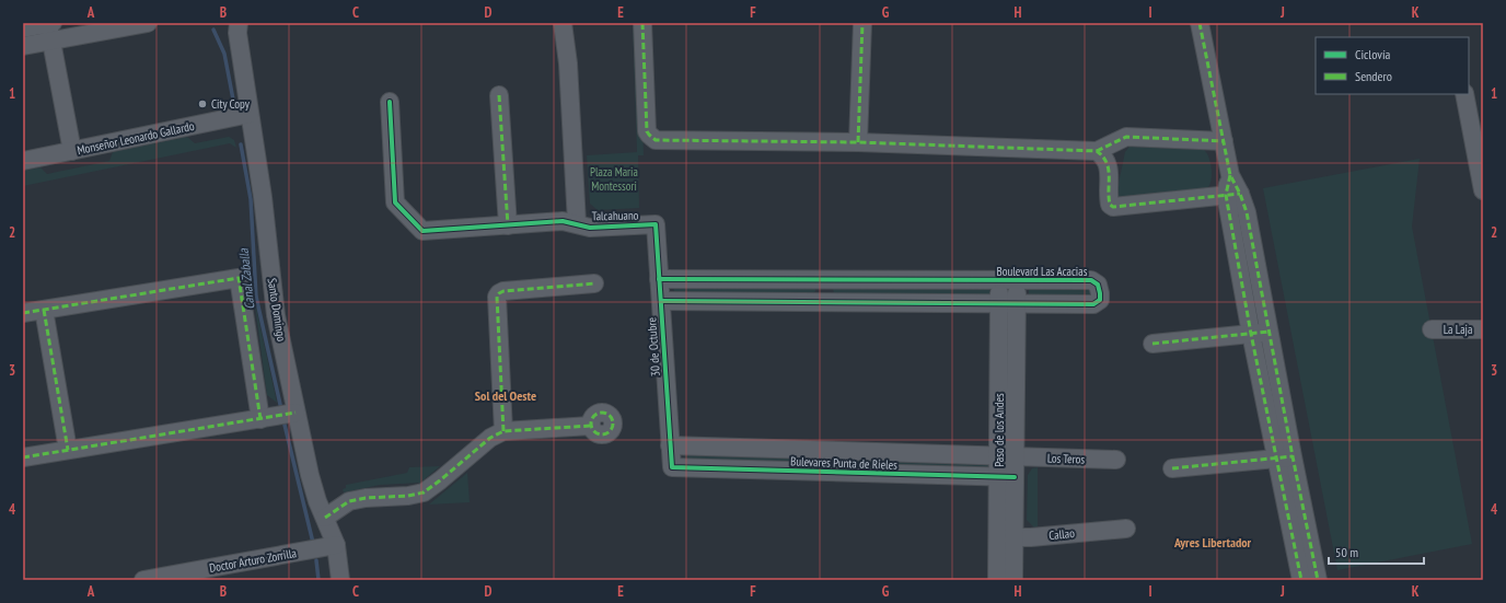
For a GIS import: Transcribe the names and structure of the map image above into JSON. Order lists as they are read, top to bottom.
{
  "streets": {
    "street": [
      "Monseñor Leonardo Gallardo",
      "Talcahuano",
      "Boulevard Las Acacias",
      "Santo Domingo",
      "La Laja",
      "30 de Octubre",
      "Paso de los Andes",
      "Los Teros",
      "Bulevares Punta de Rieles",
      "Callao",
      "Doctor Arturo Zorrilla"
    ]
  },
  "crossings": [
    ["Monseñor Leonardo Gallardo", "Santo Domingo"],
    ["Talcahuano", "30 de Octubre"],
    ["Boulevard Las Acacias", "30 de Octubre"],
    ["Boulevard Las Acacias", "Paso de los Andes"],
    ["Santo Domingo", "Doctor Arturo Zorrilla"],
    ["30 de Octubre", "Bulevares Punta de Rieles"],
    ["Paso de los Andes", "Los Teros"],
    ["Paso de los Andes", "Bulevares Punta de Rieles"],
    ["Paso de los Andes", "Callao"],
    ["Los Teros", "Bulevares Punta de Rieles"]
  ],
  "districts": ["Sol del Oeste", "Ayres Libertador"],
  "water": ["Canal Zaballa"],
  "parks": ["Plaza Maria Montessori"],
  "places": ["City Copy"],
  "legend": ["Ciclovía", "Sendero"],
  "scale_bar": "50 m",
  "grid": {
    "columns": [
      "A",
      "B",
      "C",
      "D",
      "E",
      "F",
      "G",
      "H",
      "I",
      "J",
      "K"
    ],
    "rows": [
      "1",
      "2",
      "3",
      "4"
    ]
  }
}
